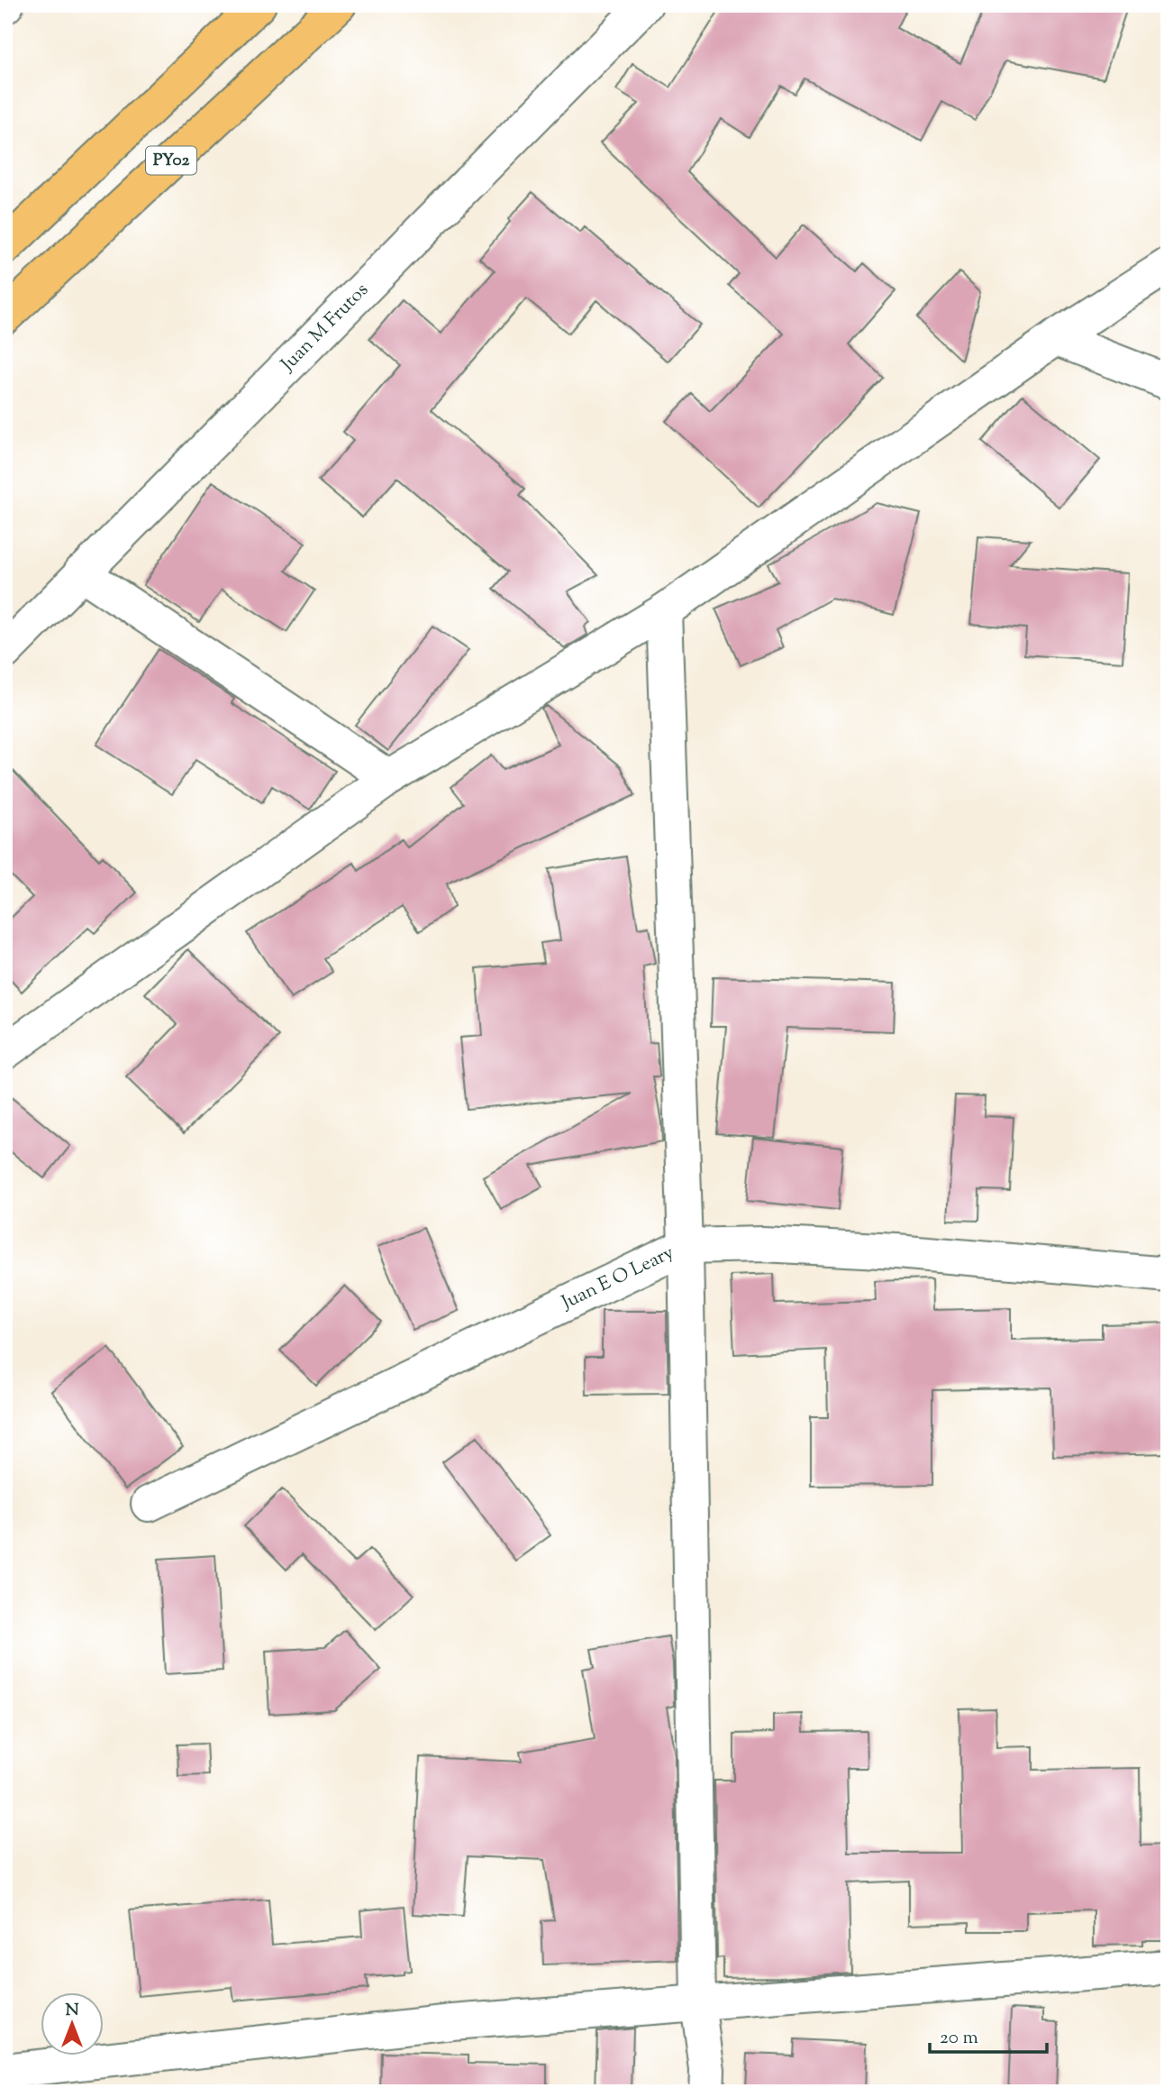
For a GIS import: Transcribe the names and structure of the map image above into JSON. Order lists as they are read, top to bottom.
{
  "streets": {
    "highway": ["PY02"],
    "street": ["Juan M Frutos", "Juan E O Leary"]
  },
  "scale_bar": "20 m",
  "north": "top"
}
